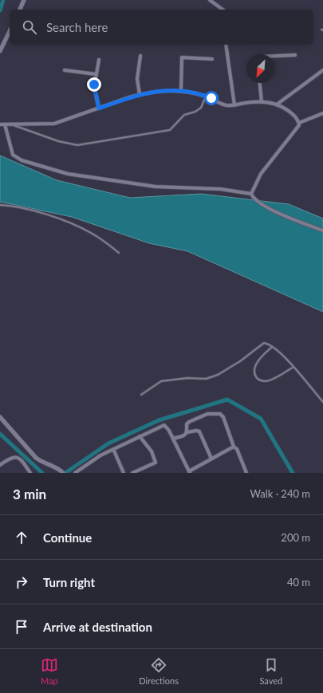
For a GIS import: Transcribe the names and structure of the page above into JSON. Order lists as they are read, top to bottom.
{
  "north": "bottom left",
  "page": {
    "search": "Search here",
    "heading": ["3 min", "Walk · 240 m"],
    "list": [
      ["Continue", "200 m"],
      ["Turn right", "40 m"],
      "Arrive at destination"
    ],
    "nav": ["Map", "Directions", "Saved"]
  }
}
